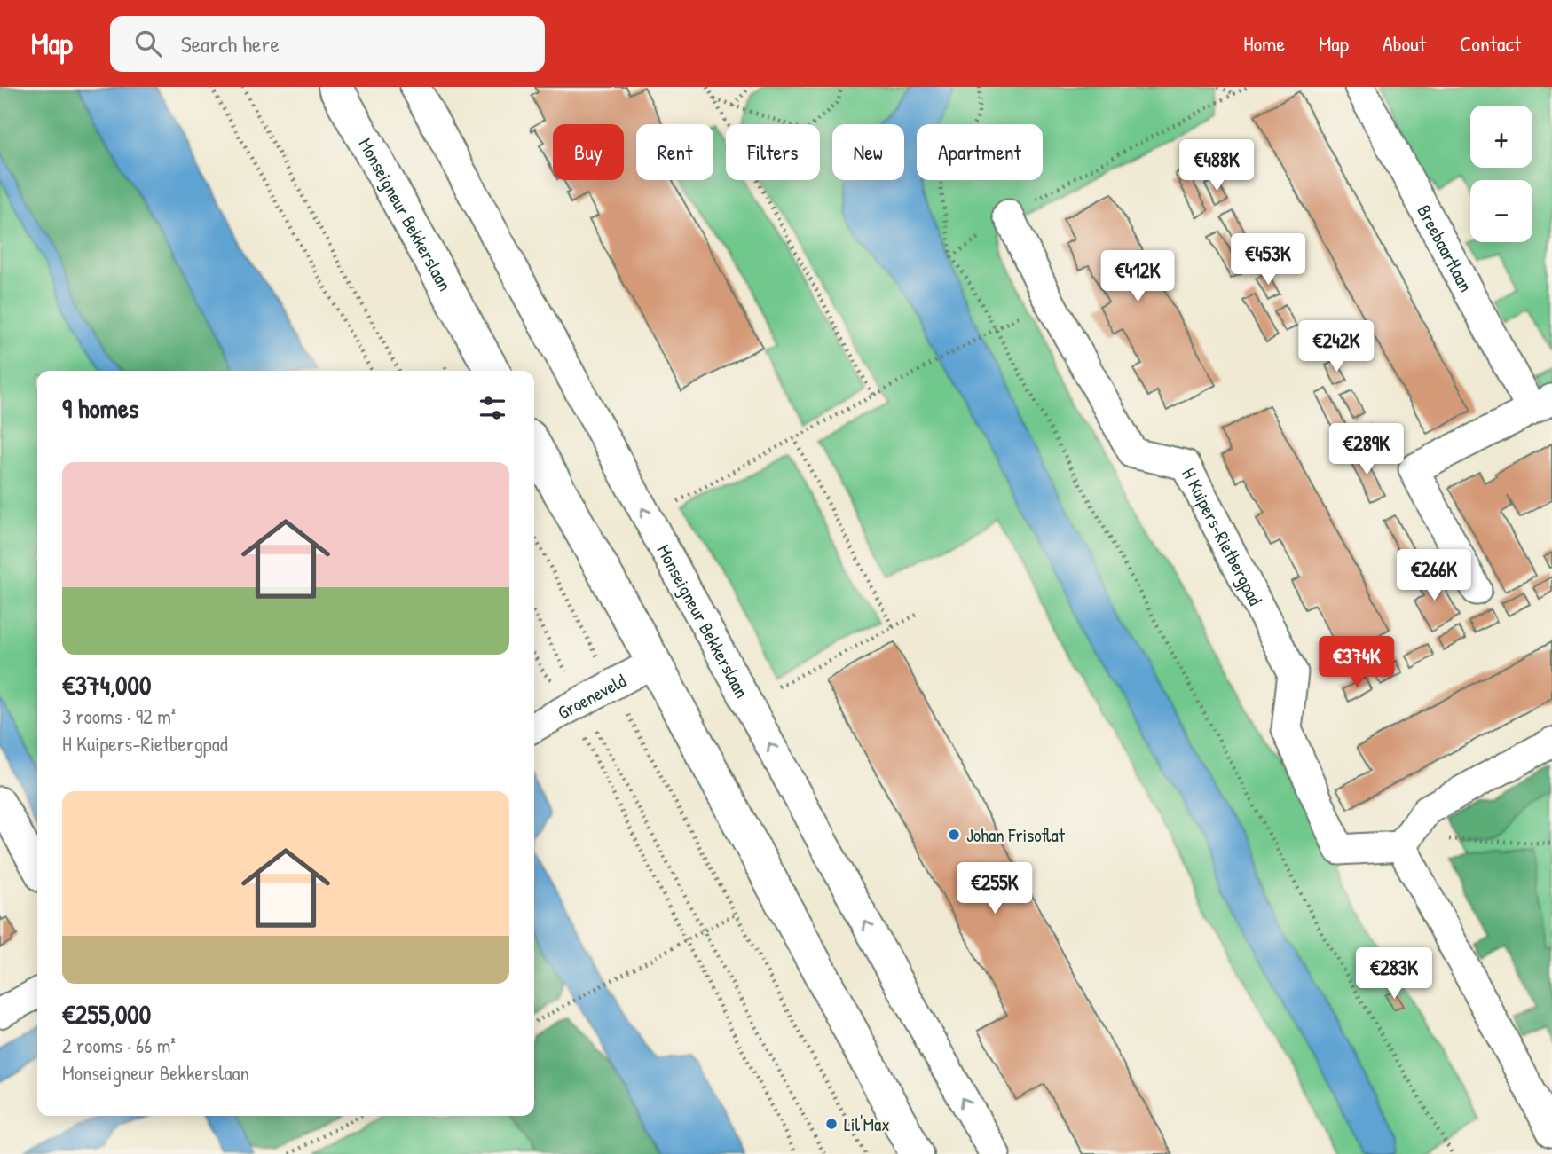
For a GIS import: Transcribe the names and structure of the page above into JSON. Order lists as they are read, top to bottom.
{
  "streets": {
    "street": [
      "Monseigneur Bekkerslaan",
      "Breebaartlaan",
      "H Kuipers-Rietbergpad",
      "Groeneveld"
    ]
  },
  "places": ["Johan Frisoflat", "Lil'Max"],
  "page": {
    "header": "Map",
    "search": "Search here",
    "nav": [
      "Home",
      "Map",
      "About",
      "Contact"
    ],
    "map_buttons": ["+", "−"],
    "chip": [
      "Buy",
      "Rent",
      "Filters",
      "New",
      "Apartment"
    ],
    "price": [
      "€488K",
      "€453K",
      "€412K",
      "€242K",
      "€289K",
      "€266K",
      "€374K",
      "€255K",
      "€283K"
    ],
    "heading": "9 homes",
    "list": [
      {
        "name": "€374,000",
        "note": "3 rooms · 92 m² · H Kuipers-Rietbergpad"
      },
      {
        "name": "€255,000",
        "note": "2 rooms · 66 m² · Monseigneur Bekkerslaan"
      }
    ]
  }
}
